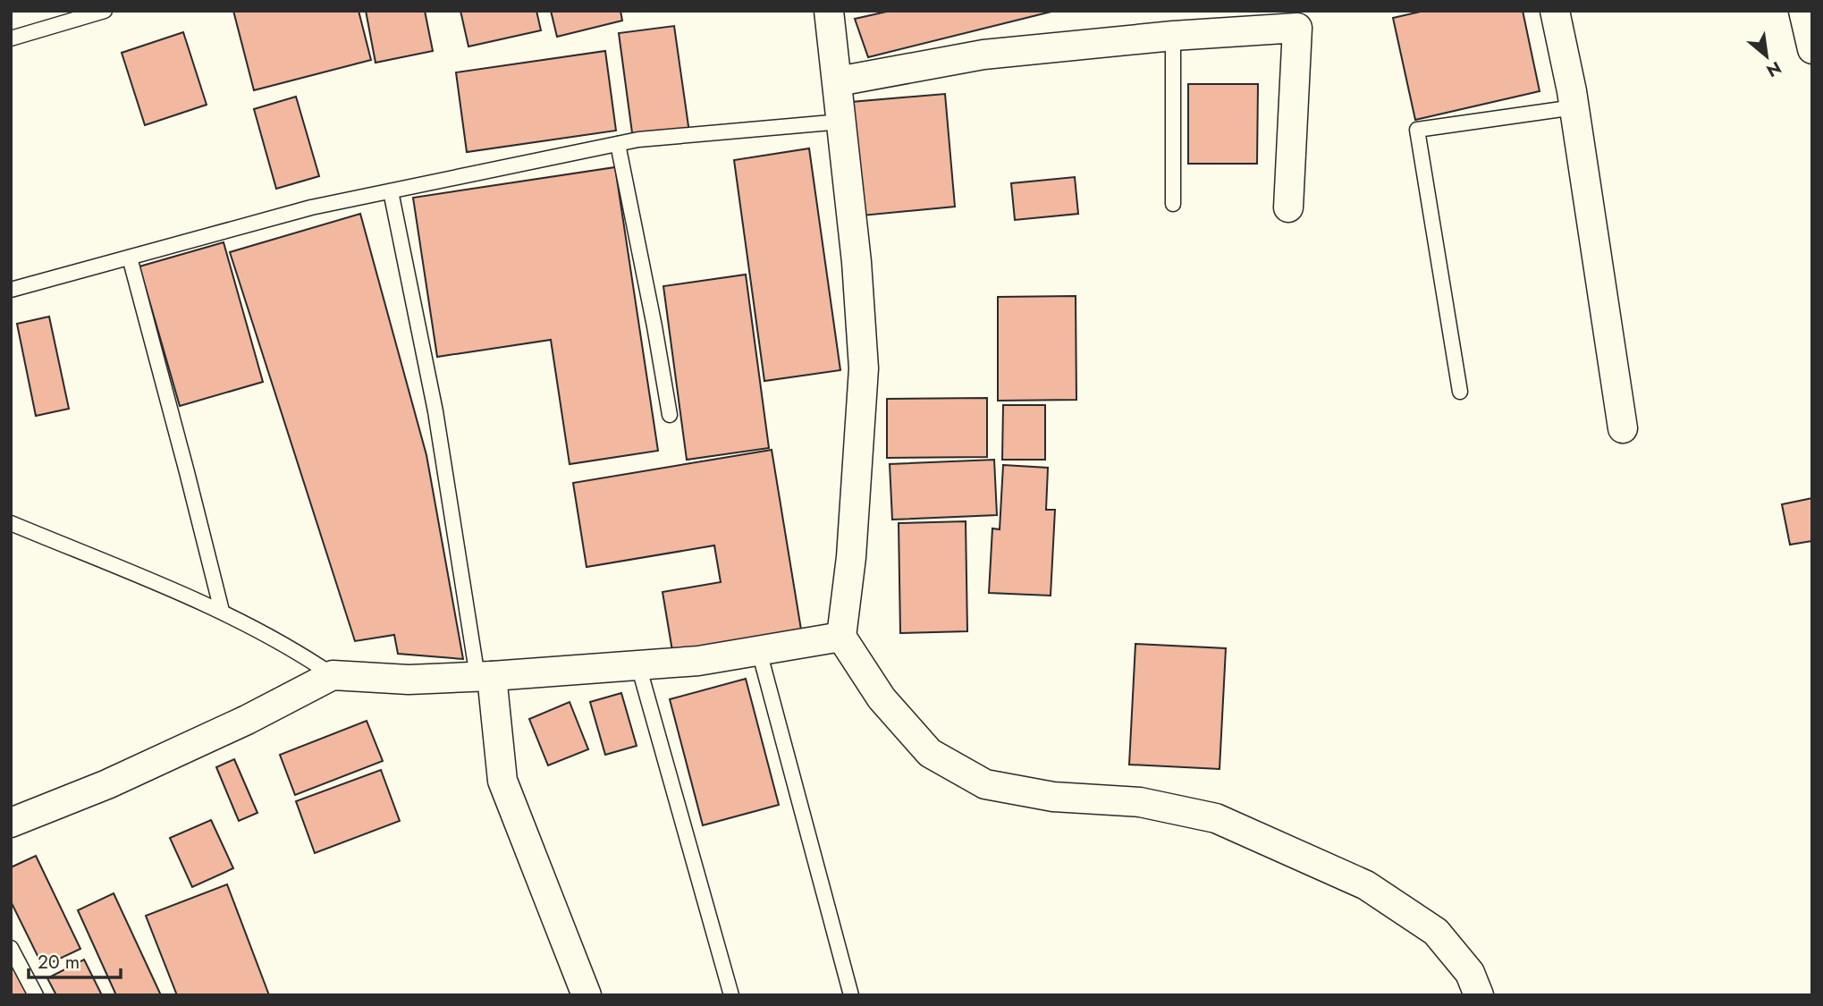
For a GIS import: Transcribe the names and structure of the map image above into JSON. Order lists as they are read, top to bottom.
{
  "scale_bar": "20 m",
  "north": "bottom right"
}
